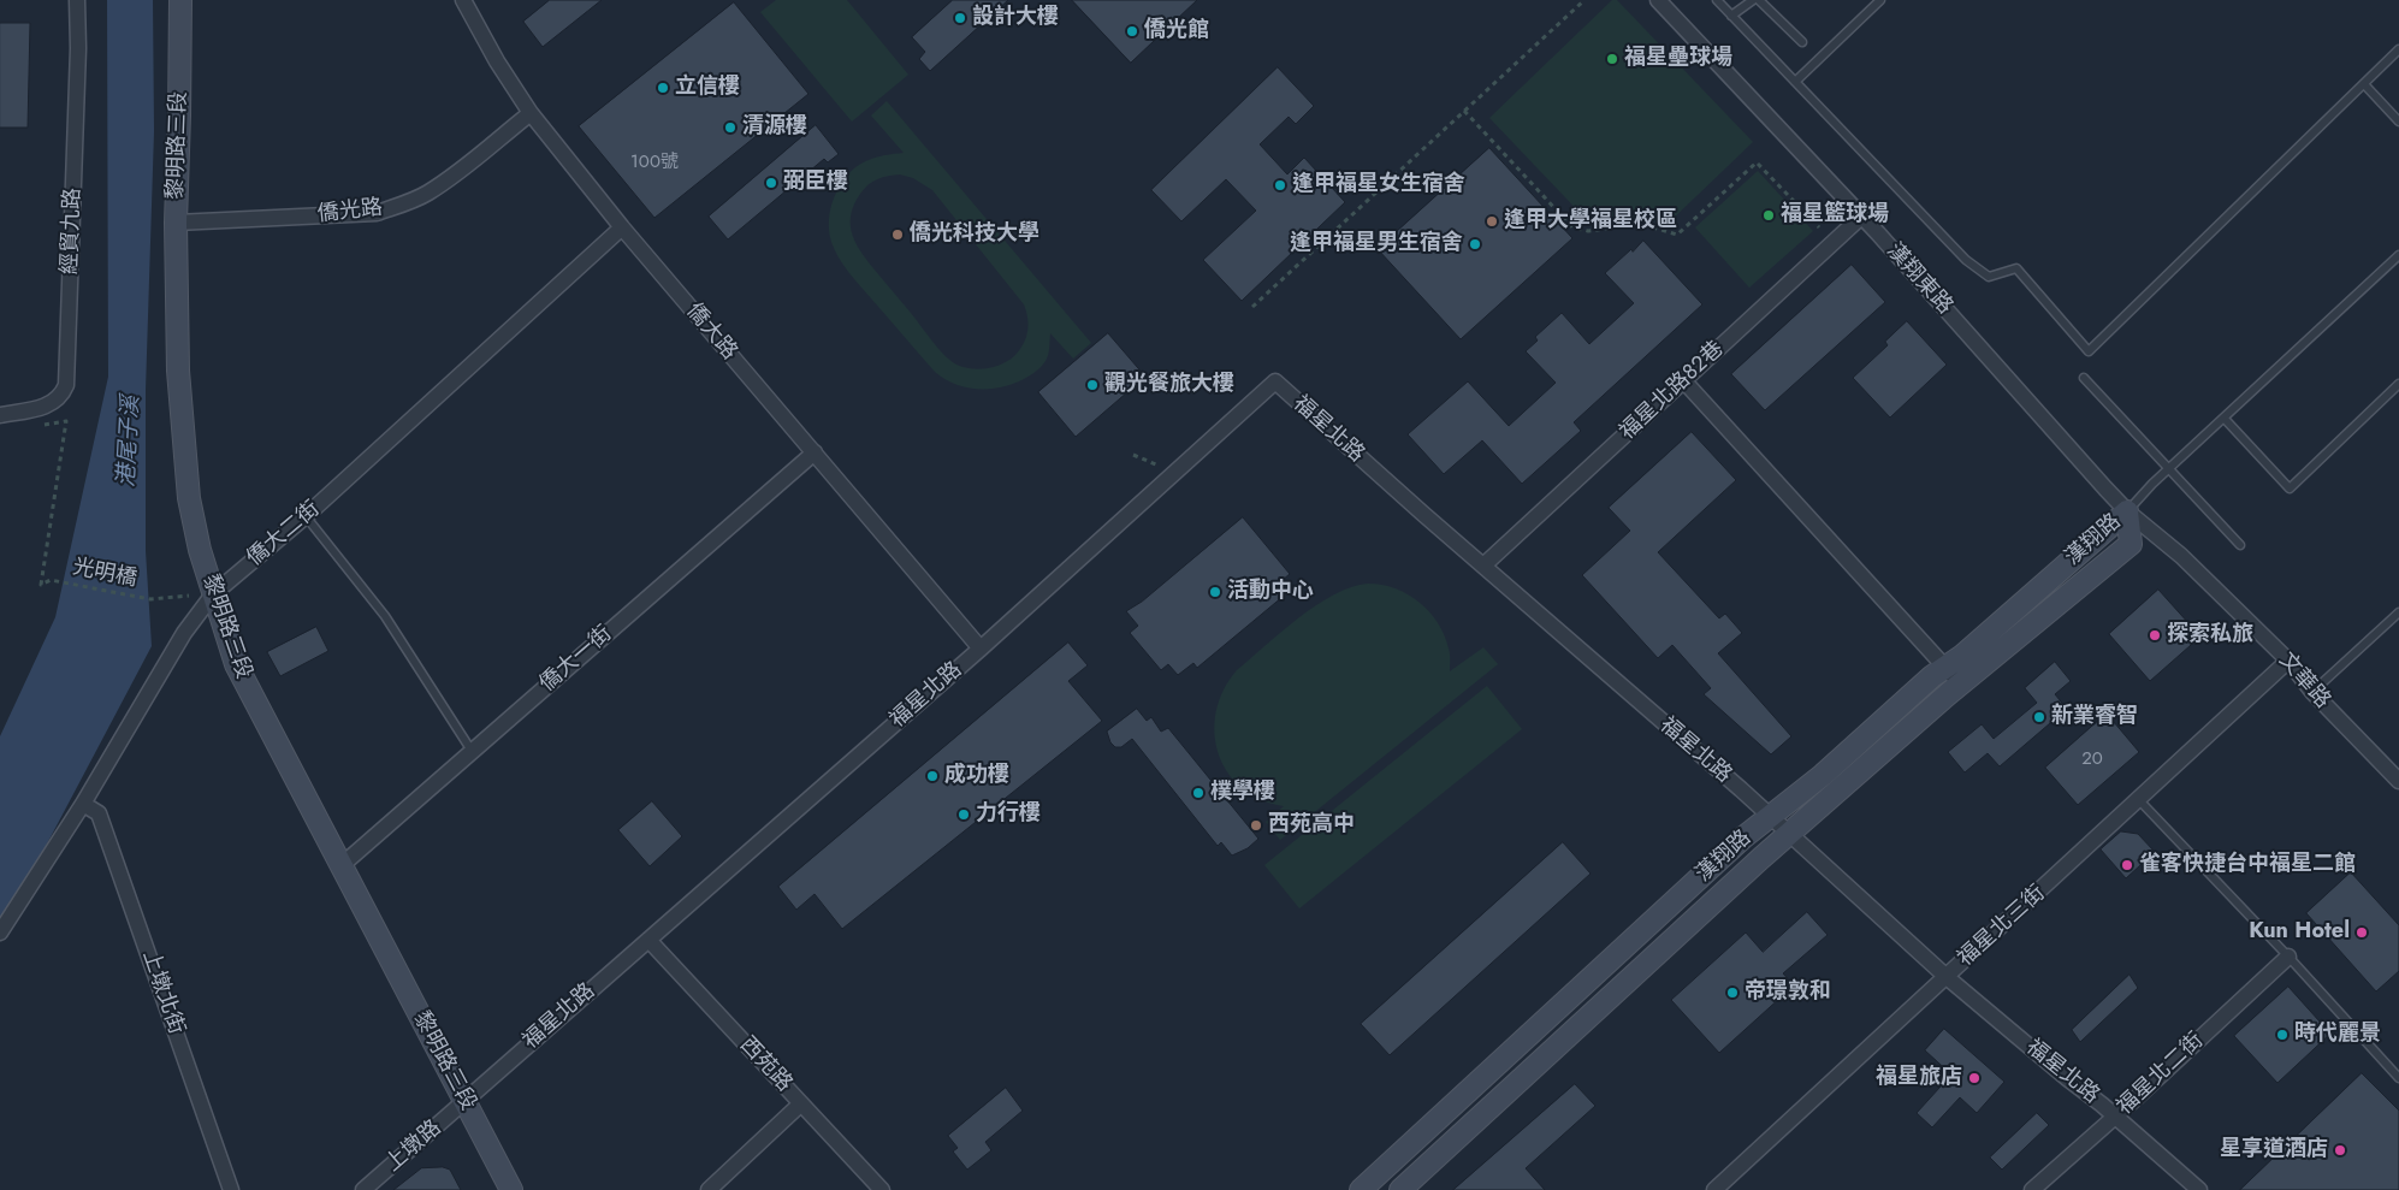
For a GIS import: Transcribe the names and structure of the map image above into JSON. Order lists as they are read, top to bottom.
{
  "streets": {
    "street": [
      "黎明路三段",
      "僑光路",
      "經貿九路",
      "漢翔東路",
      "僑大路",
      "福星北路82巷",
      "福星北路",
      "僑大二街",
      "漢翔路",
      "僑大一街",
      "文華路",
      "福星北三街",
      "上墩北街",
      "西苑路",
      "福星北二街",
      "上墩路"
    ],
    "path": ["光明橋"]
  },
  "crossings": [
    ["黎明路三段", "僑光路"],
    ["黎明路三段", "福星北路"],
    ["黎明路三段", "僑大二街"],
    ["黎明路三段", "僑大一街"],
    ["黎明路三段", "上墩路"],
    ["僑光路", "僑大路"],
    ["漢翔東路", "福星北路82巷"],
    ["漢翔東路", "漢翔路"],
    ["漢翔東路", "文華路"],
    ["僑大路", "福星北路"],
    ["僑大路", "僑大二街"],
    ["僑大路", "僑大一街"],
    ["福星北路82巷", "福星北路"],
    ["福星北路", "漢翔路"],
    ["福星北路", "福星北三街"],
    ["福星北路", "西苑路"],
    ["福星北路", "福星北二街"],
    ["福星北路", "上墩路"],
    ["僑大二街", "上墩北街"],
    ["漢翔路", "文華路"],
    ["文華路", "福星北三街"]
  ],
  "water": ["港尾子溪"],
  "places": [
    "設計大樓",
    "僑光館",
    "福星壘球場",
    "立信樓",
    "清源樓",
    "弼臣樓",
    "逢甲福星女生宿舍",
    "福星籃球場",
    "逢甲大學福星校區",
    "僑光科技大學",
    "逢甲福星男生宿舍",
    "觀光餐旅大樓",
    "活動中心",
    "探索私旅",
    "新業睿智",
    "成功樓",
    "樸學樓",
    "力行樓",
    "西苑高中",
    "雀客快捷台中福星二館",
    "Kun Hotel",
    "帝璟敦和",
    "時代麗景",
    "福星旅店",
    "星享道酒店"
  ],
  "house_numbers": ["100號", "20"]
}
